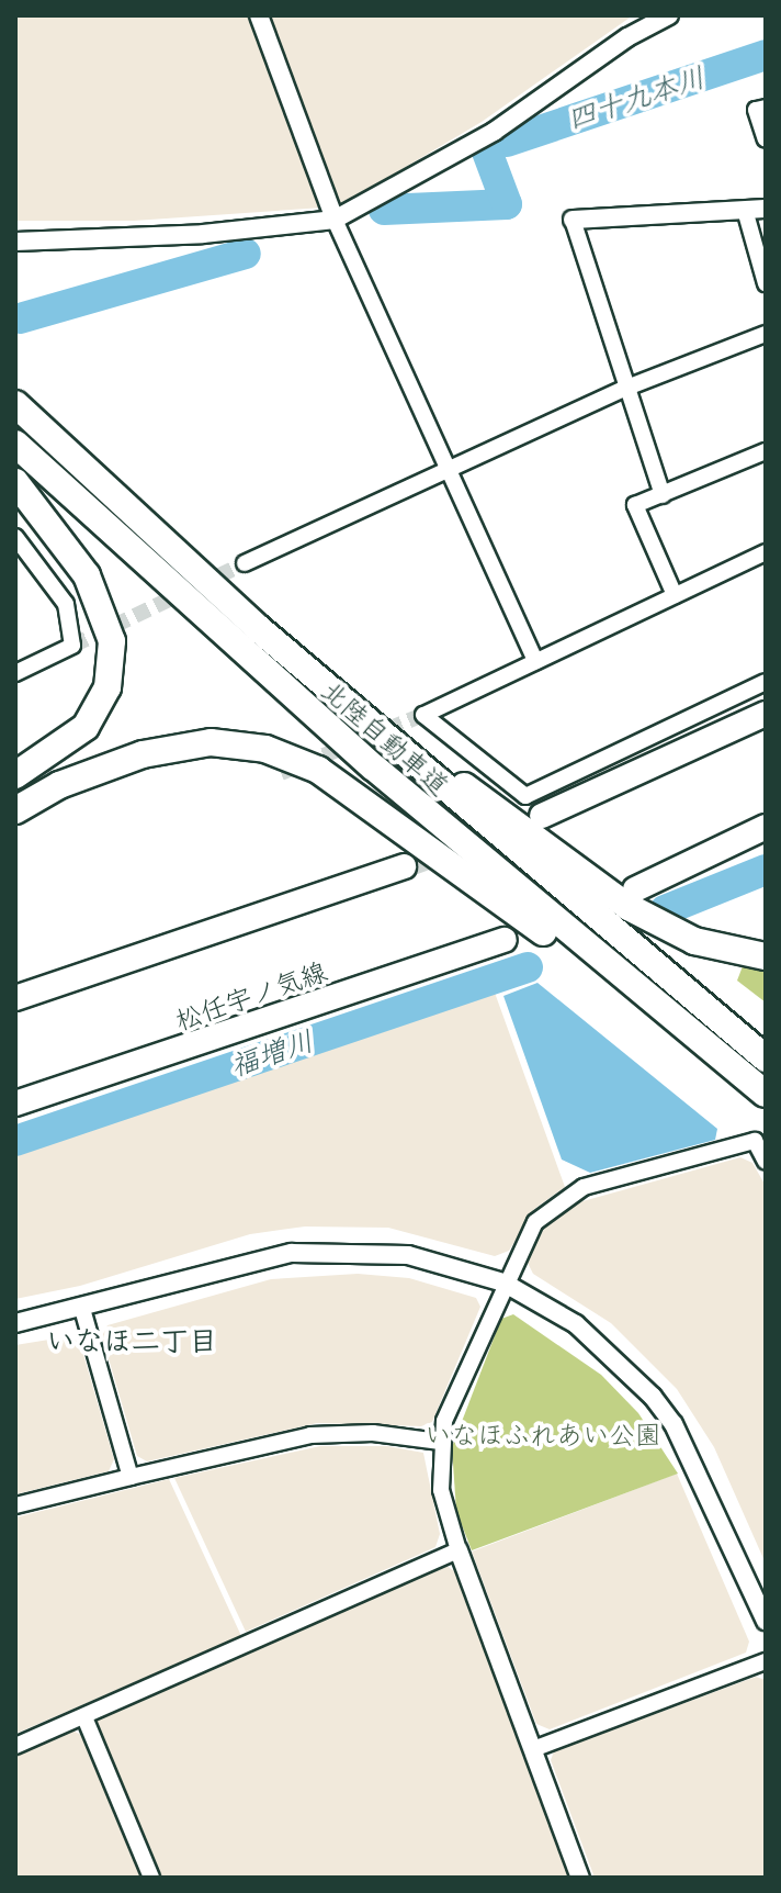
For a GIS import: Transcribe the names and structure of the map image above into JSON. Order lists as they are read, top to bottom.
{
  "streets": {
    "highway": ["北陸自動車道"],
    "main road": ["松任宇ノ気線"]
  },
  "districts": ["いなほ二丁目"],
  "water": ["四十九本川", "福増川"],
  "parks": ["いなほふれあい公園"]
}
